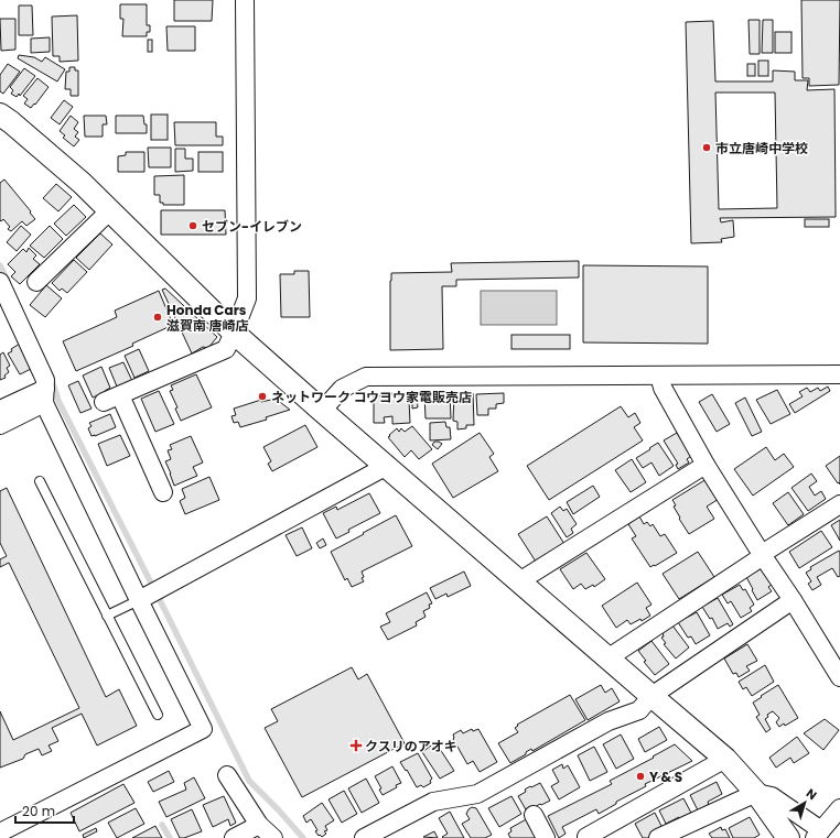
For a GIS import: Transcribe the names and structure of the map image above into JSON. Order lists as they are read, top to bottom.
{
  "places": {
    "other": [
      "市立唐崎中学校",
      "セブン-イレブン",
      "Honda Cars 滋賀南 唐崎店",
      "ネットワーク コウヨウ家電販売店",
      "Y & S"
    ],
    "health": ["クスリのアオキ"]
  },
  "scale_bar": "20 m",
  "north": "top right"
}
